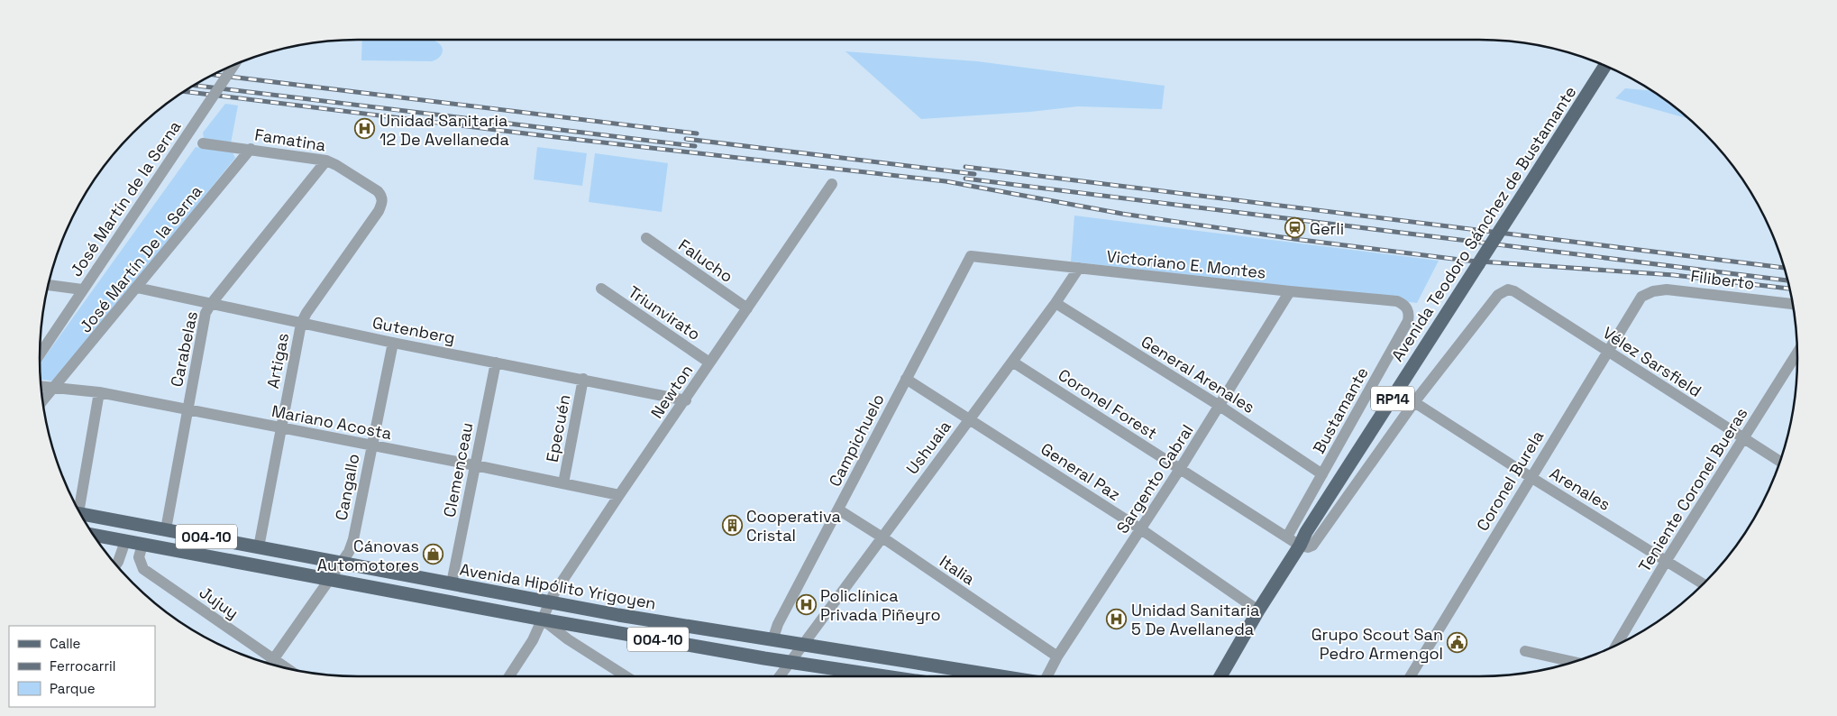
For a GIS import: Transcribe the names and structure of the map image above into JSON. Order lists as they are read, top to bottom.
{
  "streets": {
    "main road": [
      "Avenida Teodoro Sánchez de Bustamante",
      "RP14",
      "004-10",
      "Avenida Hipólito Yrigoyen"
    ],
    "street": [
      "Famatina",
      "José Martín de la Serna",
      "José Martín De la Serna",
      "Falucho",
      "Victoriano E. Montes",
      "Filiberto",
      "Triunvirato",
      "Gutenberg",
      "Carabelas",
      "Artigas",
      "Vélez Sarsfield",
      "General Arenales",
      "Newton",
      "Coronel Forest",
      "Bustamante",
      "Mariano Acosta",
      "Epecuén",
      "Campichuelo",
      "Ushuaia",
      "Clemenceau",
      "General Paz",
      "Sargento Cabral",
      "Coronel Burela",
      "Cangallo",
      "Arenales",
      "Teniente Coronel Bueras",
      "Italia",
      "Jujuy"
    ]
  },
  "crossings": [
    ["Famatina", "José Martín De la Serna"],
    ["Famatina", "Carabelas"],
    ["Famatina", "Artigas"],
    ["Avenida Teodoro Sánchez de Bustamante", "Coronel Forest"],
    ["Avenida Teodoro Sánchez de Bustamante", "General Paz"],
    ["José Martín De la Serna", "Gutenberg"],
    ["José Martín De la Serna", "Mariano Acosta"],
    ["Falucho", "Newton"],
    ["Victoriano E. Montes", "Bustamante"],
    ["Victoriano E. Montes", "Campichuelo"],
    ["Victoriano E. Montes", "Ushuaia"],
    ["Victoriano E. Montes", "Sargento Cabral"],
    ["Filiberto", "Coronel Burela"],
    ["Triunvirato", "Newton"],
    ["Gutenberg", "Carabelas"],
    ["Gutenberg", "Artigas"],
    ["Gutenberg", "Newton"],
    ["Gutenberg", "Epecuén"],
    ["Gutenberg", "Clemenceau"],
    ["Gutenberg", "Cangallo"],
    ["Carabelas", "Mariano Acosta"],
    ["Carabelas", "Avenida Hipólito Yrigoyen"],
    ["Artigas", "Mariano Acosta"],
    ["Artigas", "Avenida Hipólito Yrigoyen"],
    ["Vélez Sarsfield", "Coronel Burela"],
    ["Vélez Sarsfield", "Arenales"],
    ["Vélez Sarsfield", "Teniente Coronel Bueras"],
    ["General Arenales", "Bustamante"],
    ["General Arenales", "Ushuaia"],
    ["General Arenales", "Sargento Cabral"],
    ["Newton", "Mariano Acosta"],
    ["Newton", "004-10"],
    ["Newton", "Avenida Hipólito Yrigoyen"],
    ["Coronel Forest", "Bustamante"],
    ["Coronel Forest", "Ushuaia"],
    ["Coronel Forest", "Sargento Cabral"],
    ["Mariano Acosta", "Epecuén"],
    ["Mariano Acosta", "Clemenceau"],
    ["Mariano Acosta", "Cangallo"],
    ["Campichuelo", "General Paz"],
    ["Campichuelo", "Italia"],
    ["Campichuelo", "Avenida Hipólito Yrigoyen"],
    ["Ushuaia", "General Paz"],
    ["Ushuaia", "004-10"],
    ["Ushuaia", "Italia"],
    ["Ushuaia", "Avenida Hipólito Yrigoyen"],
    ["Clemenceau", "Avenida Hipólito Yrigoyen"],
    ["General Paz", "Sargento Cabral"],
    ["Sargento Cabral", "Italia"],
    ["Coronel Burela", "Arenales"],
    ["Cangallo", "004-10"],
    ["Cangallo", "Avenida Hipólito Yrigoyen"],
    ["Cangallo", "Jujuy"],
    ["Arenales", "Teniente Coronel Bueras"],
    ["004-10", "Jujuy"]
  ],
  "places": {
    "hospital": ["Unidad Sanitaria 12 De Avellaneda", "Policlínica Privada Piñeyro", "Unidad Sanitaria 5 De Avellaneda"],
    "station": ["Gerli"],
    "building": ["Cooperativa Cristal"],
    "shop": ["Cánovas Automotores"],
    "public building": ["Grupo Scout San Pedro Armengol"]
  },
  "legend": ["Calle", "Ferrocarril", "Parque"]
}
